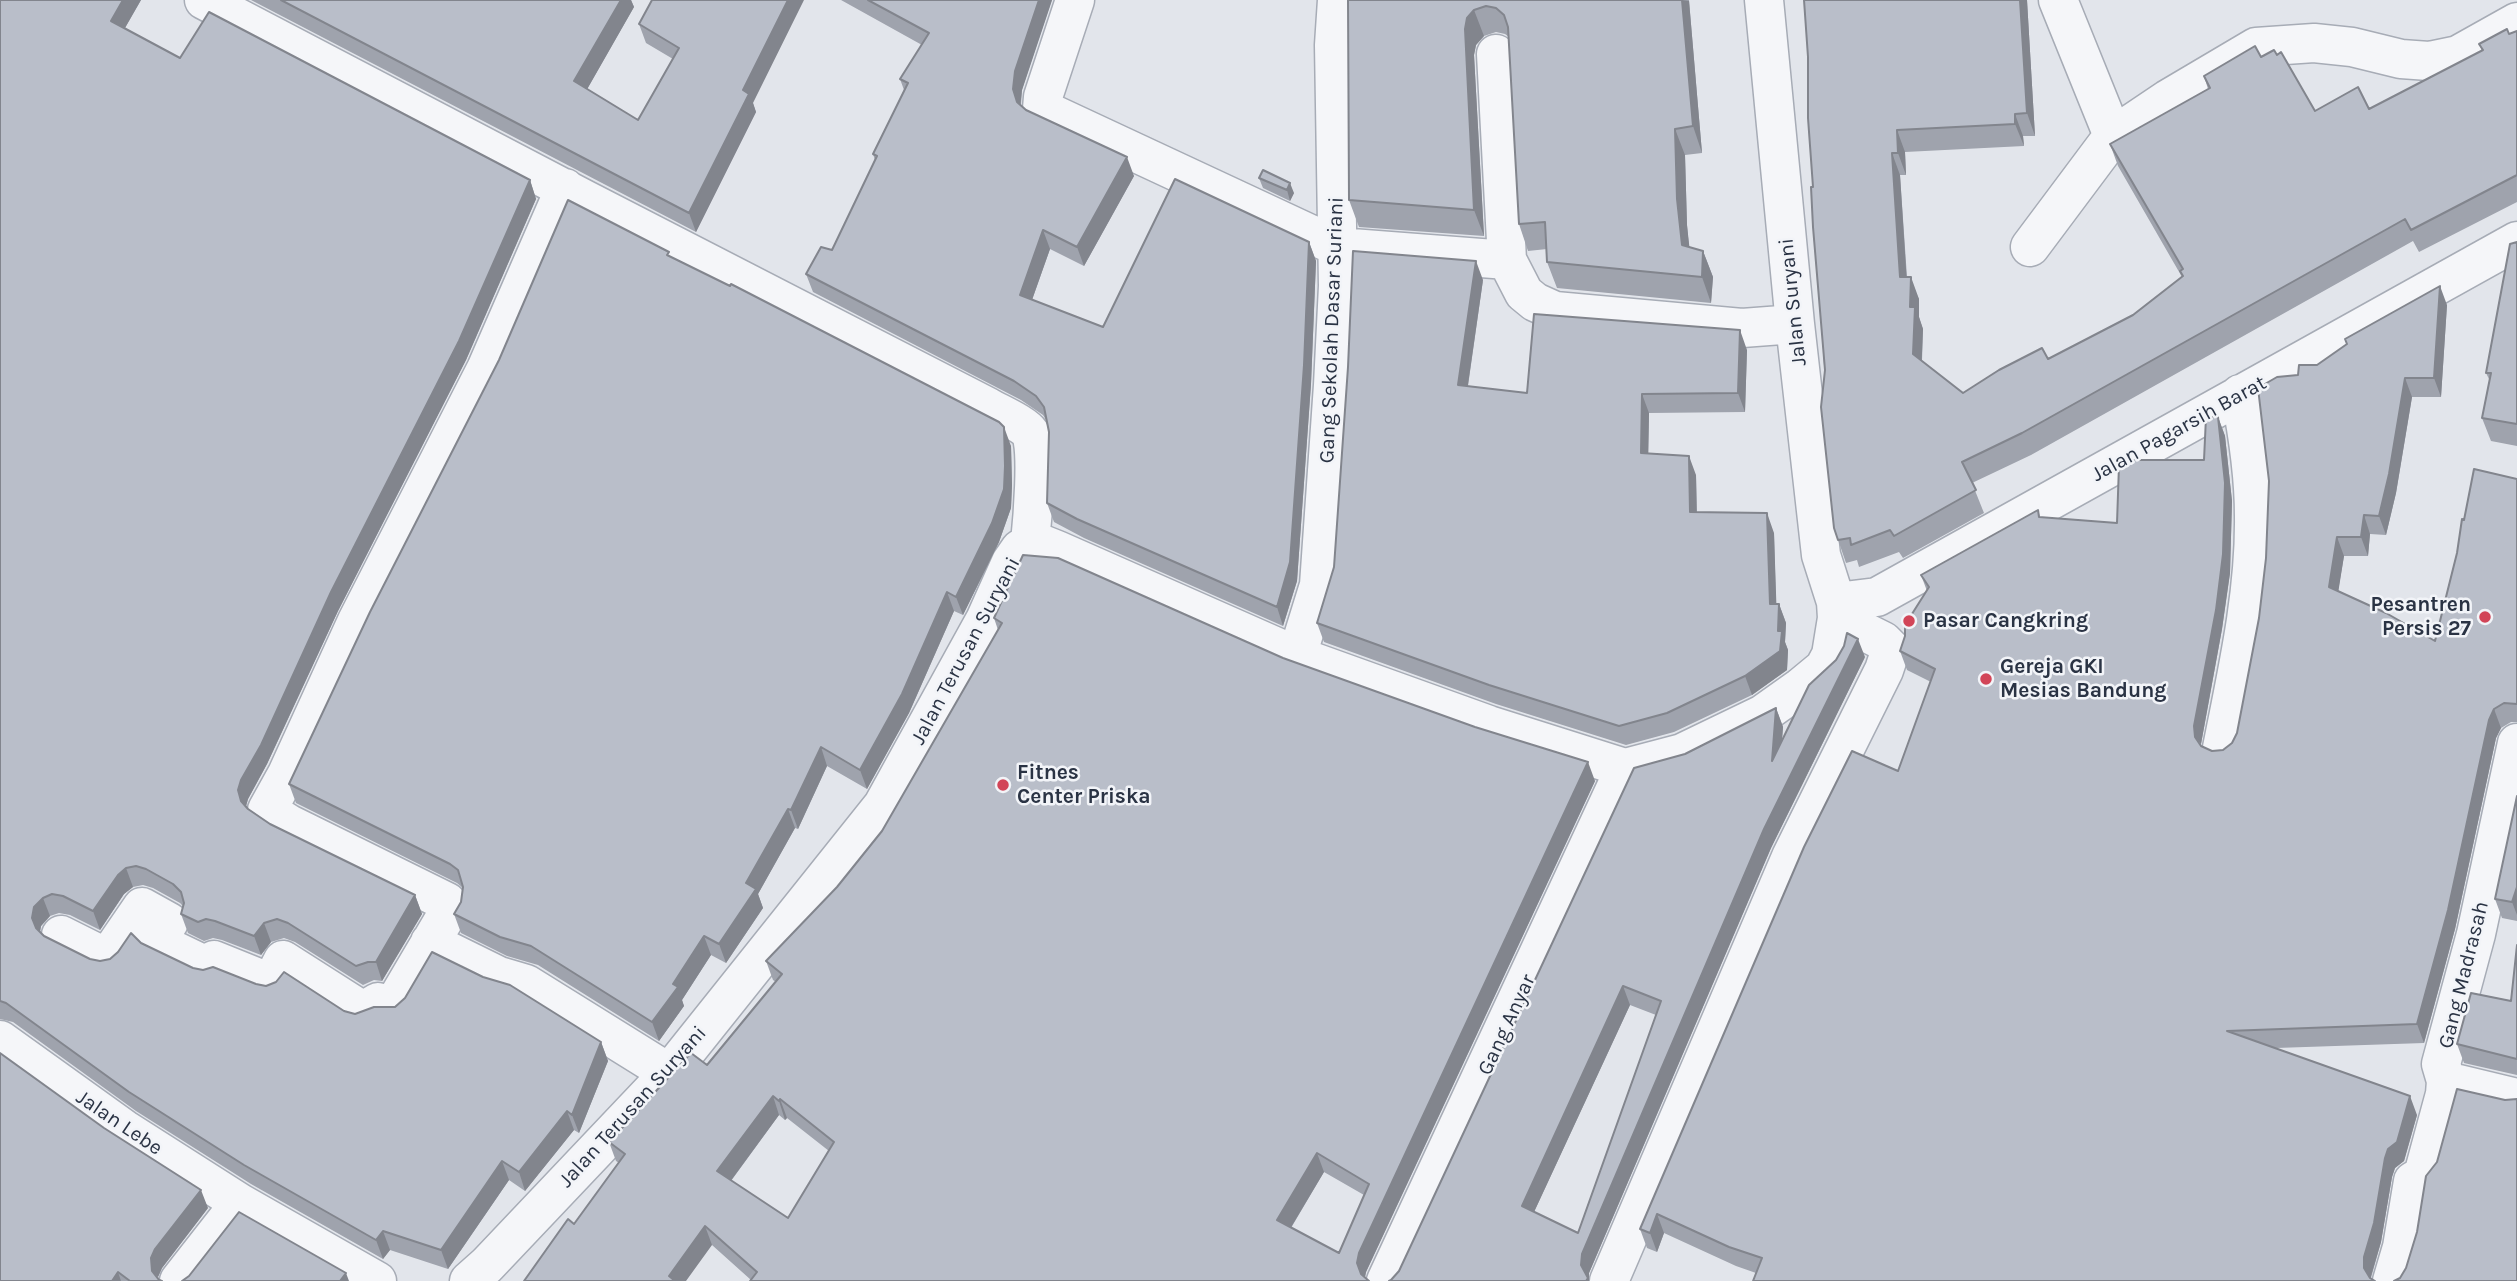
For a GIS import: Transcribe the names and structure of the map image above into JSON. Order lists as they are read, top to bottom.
{
  "streets": {
    "street": [
      "Jalan Suryani",
      "Gang Sekolah Dasar Suriani",
      "Jalan Pagarsih Barat",
      "Jalan Terusan Suryani",
      "Gang Madrasah",
      "Gang Anyar",
      "Jalan Lebe"
    ]
  },
  "crossings": [
    ["Jalan Suryani", "Jalan Pagarsih Barat"],
    ["Gang Sekolah Dasar Suriani", "Jalan Terusan Suryani"],
    ["Jalan Terusan Suryani", "Gang Anyar"]
  ],
  "places": [
    "Pesantren Persis 27",
    "Pasar Cangkring",
    "Gereja GKI Mesias Bandung",
    "Fitnes Center Priska"
  ]
}
